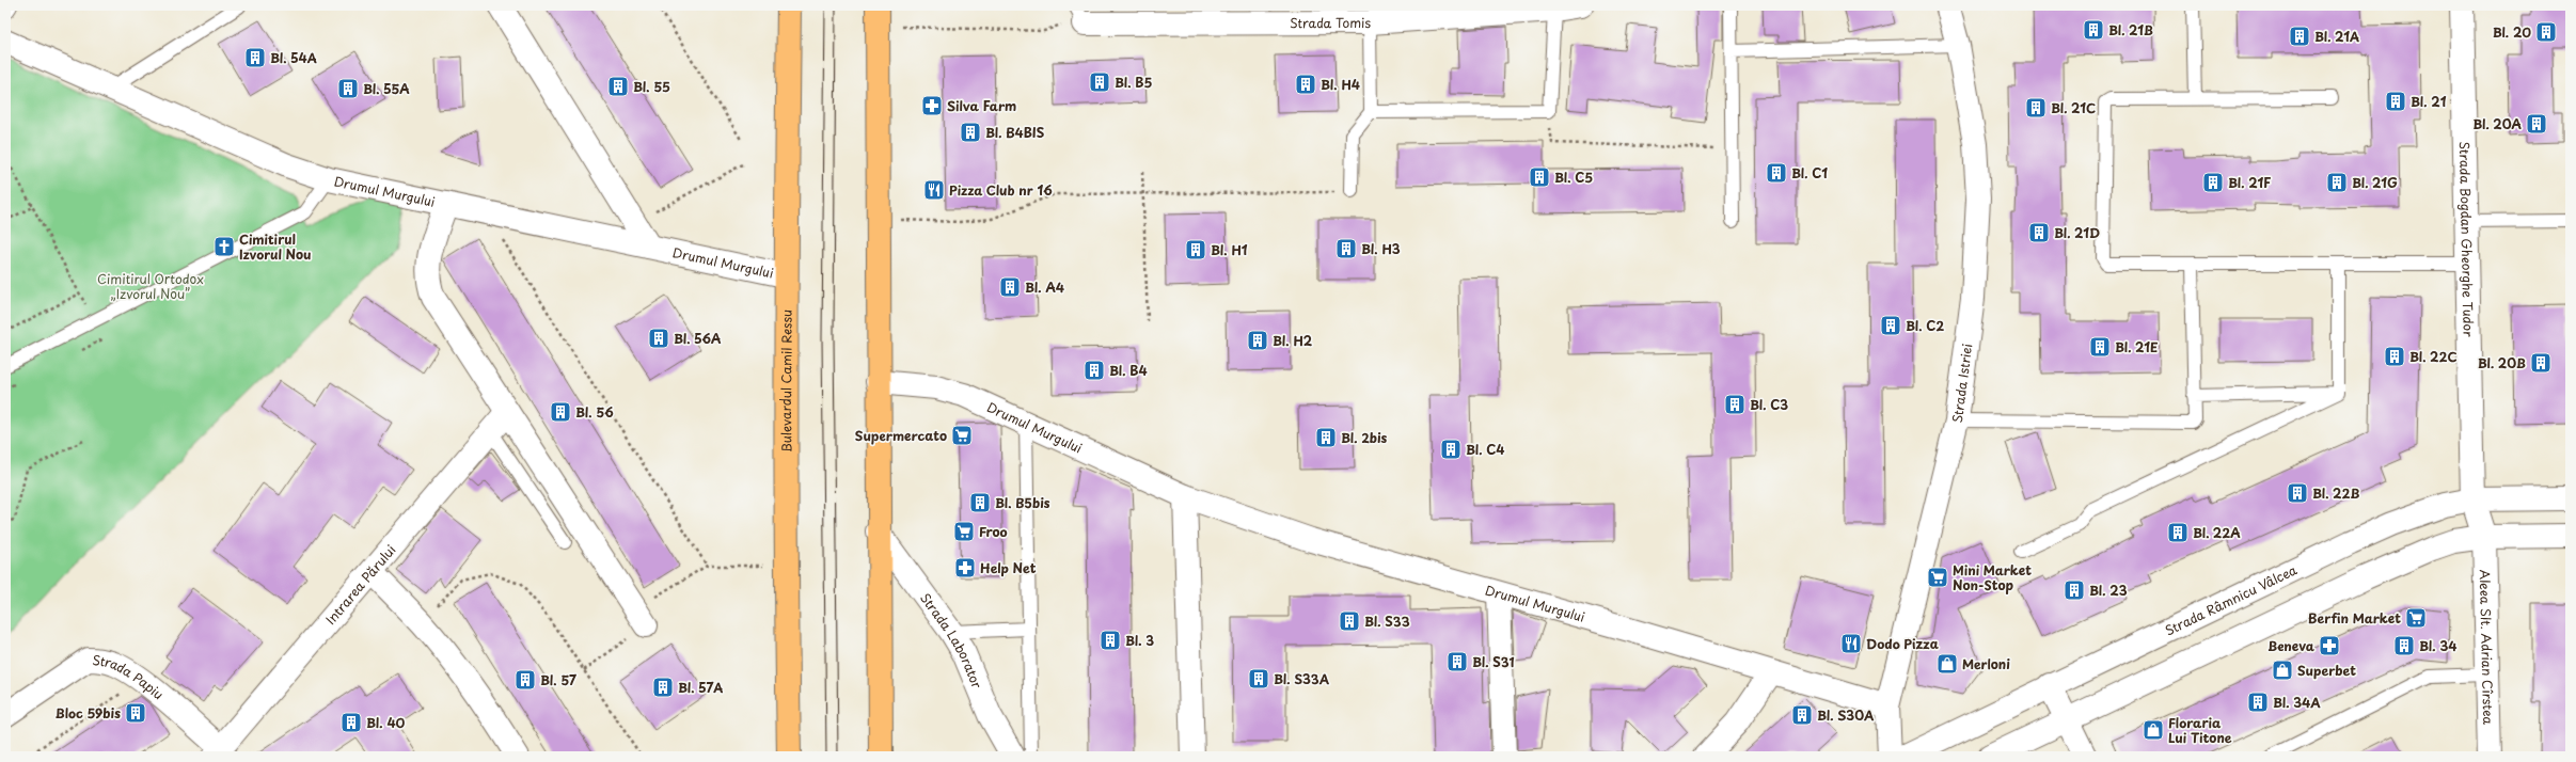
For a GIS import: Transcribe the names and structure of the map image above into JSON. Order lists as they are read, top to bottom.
{
  "streets": {
    "main road": ["Bulevardul Camil Ressu"],
    "street": [
      "Strada Tomis",
      "Drumul Murgului",
      "Strada Bogdan Gheorghe Tudor",
      "Strada Istriei",
      "Intrarea Părului",
      "Strada Râmnicu Vâlcea",
      "Strada Laborator",
      "Aleea Slt. Adrian Cîrstea",
      "Strada Papiu"
    ]
  },
  "crossings": [
    ["Drumul Murgului", "Bulevardul Camil Ressu"],
    ["Drumul Murgului", "Strada Istriei"],
    ["Strada Bogdan Gheorghe Tudor", "Strada Râmnicu Vâlcea"],
    ["Strada Bogdan Gheorghe Tudor", "Aleea Slt. Adrian Cîrstea"],
    ["Intrarea Părului", "Strada Papiu"]
  ],
  "parks": ["Cimitirul Ortodox „Izvorul Nou”"],
  "places": {
    "building": [
      "Bl. 21B",
      "Bl. 20",
      "Bl. 21A",
      "Bl. 54A",
      "Bl. B5",
      "Bl. H4",
      "Bl. 55",
      "Bl. 55A",
      "Bl. 21",
      "Bl. 21C",
      "Bl. 20A",
      "Bl. B4BIS",
      "Bl. C1",
      "Bl. C5",
      "Bl. 21F",
      "Bl. 21G",
      "Bl. 21D",
      "Bl. H3",
      "Bl. H1",
      "Bl. A4",
      "Bl. C2",
      "Bl. 56A",
      "Bl. H2",
      "Bl. 21E",
      "Bl. 22C",
      "Bl. 20B",
      "Bl. B4",
      "Bl. C3",
      "Bl. 56",
      "Bl. 2bis",
      "Bl. C4",
      "Bl. 22B",
      "Bl. B5bis",
      "Bl. 22A",
      "Bl. 23",
      "Bl. S33",
      "Bl. 3",
      "Bl. 34",
      "Bl. S31",
      "Bl. S33A",
      "Bl. 57",
      "Bl. 57A",
      "Bl. 34A",
      "Bloc 59bis",
      "Bl. S30A",
      "Bl. 40"
    ],
    "pharmacy": ["Silva Farm", "Help Net", "Beneva"],
    "restaurant": ["Pizza Club nr 16", "Dodo Pizza"],
    "church": ["Cimitirul Izvorul Nou"],
    "supermarket": [
      "Supermercato",
      "Froo",
      "Mini Market Non-Stop",
      "Berfin Market"
    ],
    "shop": ["Merloni", "Superbet", "Floraria Lui Titone"]
  }
}
